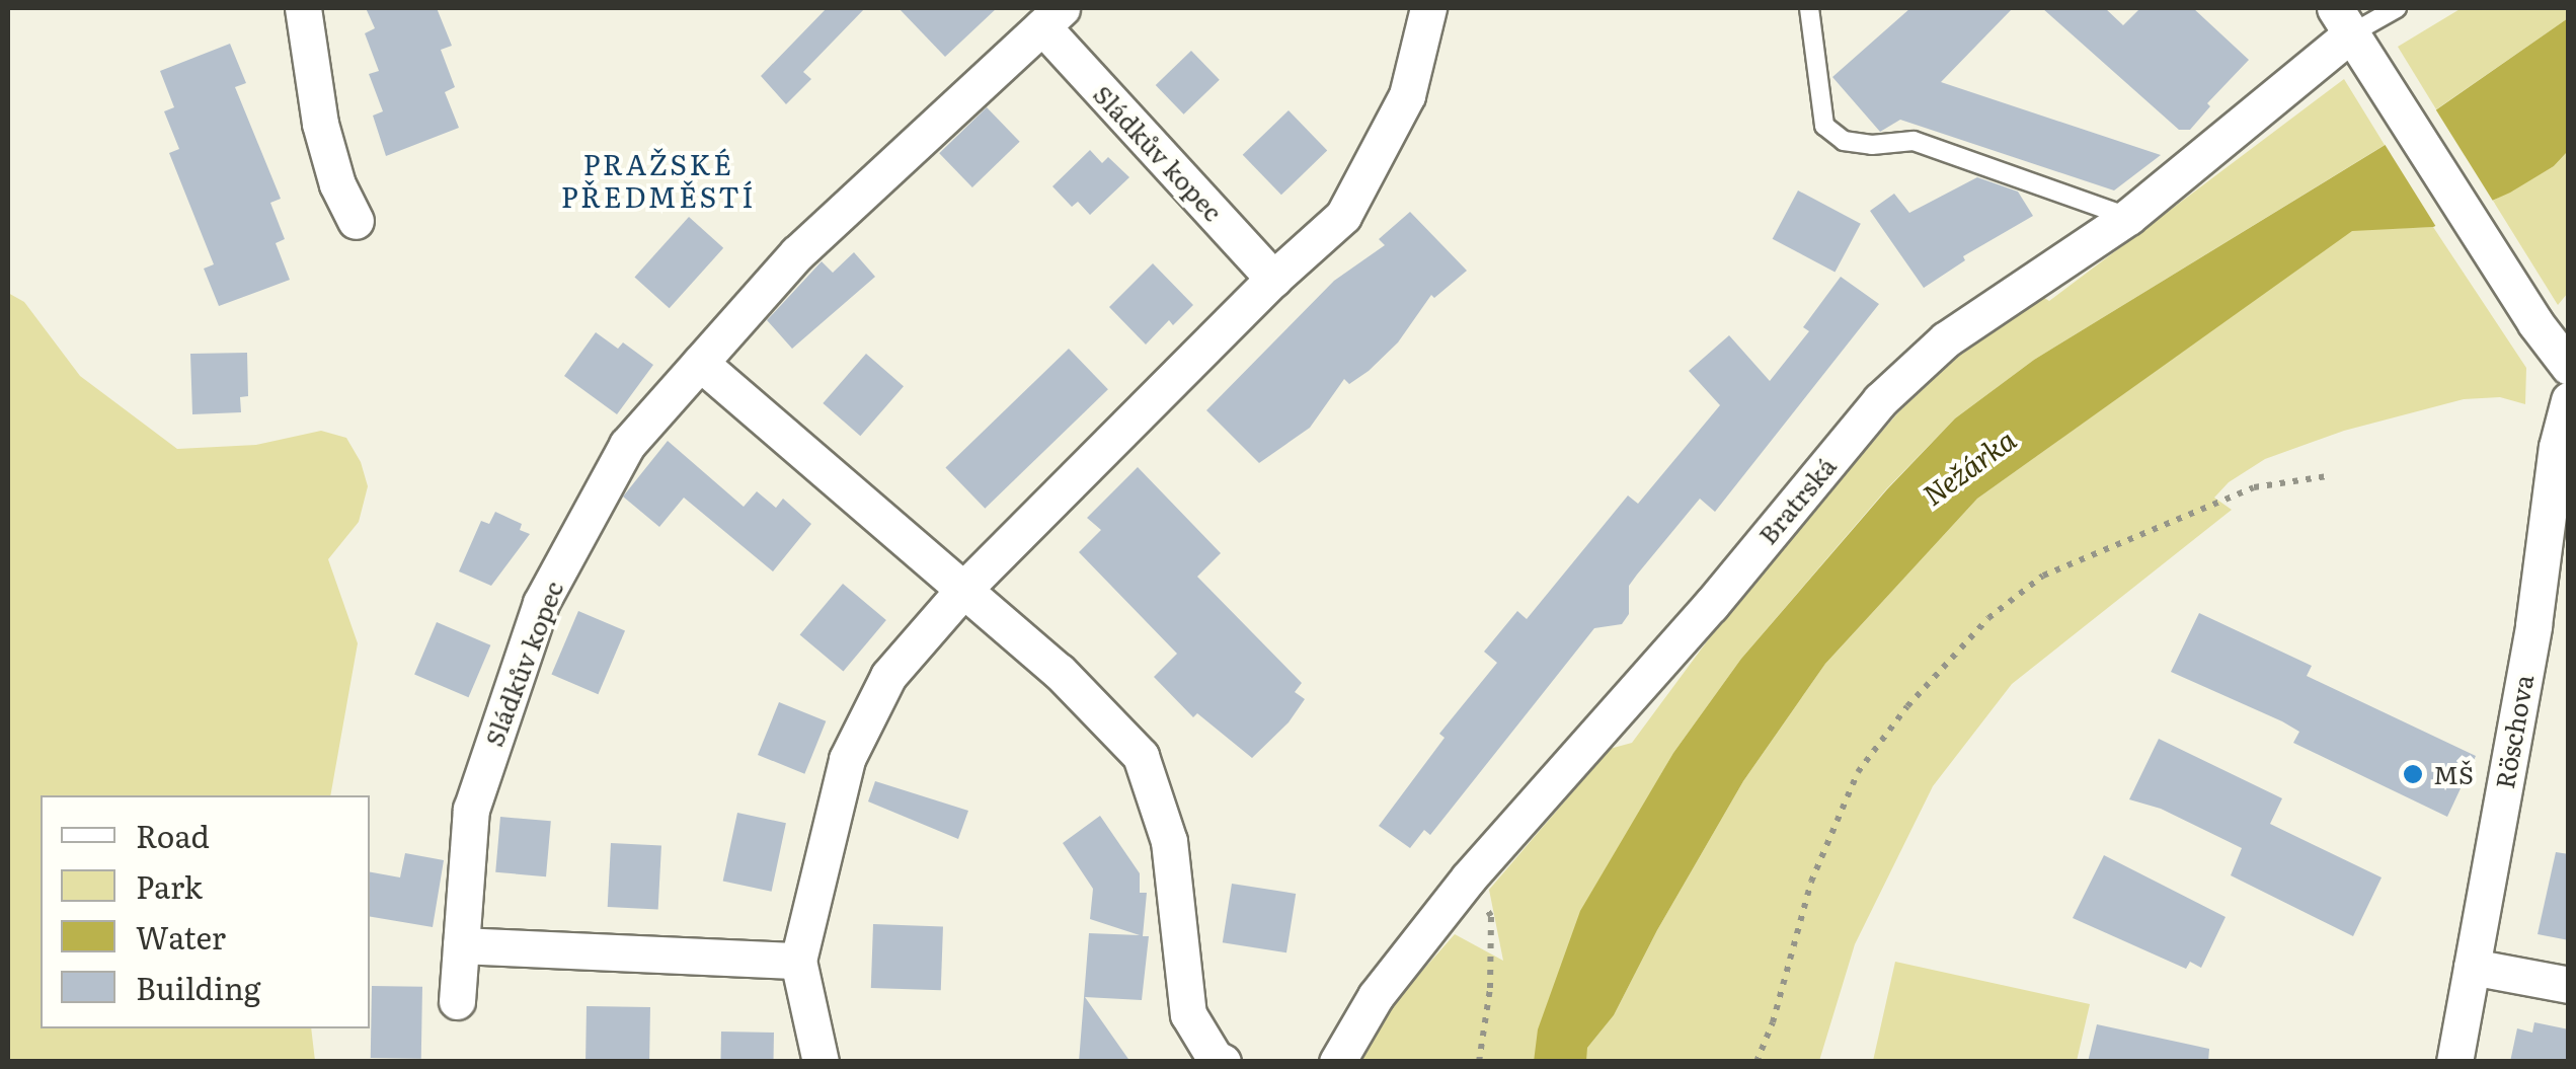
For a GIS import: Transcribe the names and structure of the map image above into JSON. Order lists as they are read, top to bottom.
{
  "streets": {
    "street": ["Sládkův kopec", "Bratrská", "Röschova"]
  },
  "districts": ["PRAŽSKÉ PŘEDMĚSTÍ"],
  "water": ["Nežárka"],
  "places": ["MŠ"],
  "legend": [
    "Road",
    "Park",
    "Water",
    "Building"
  ]
}
